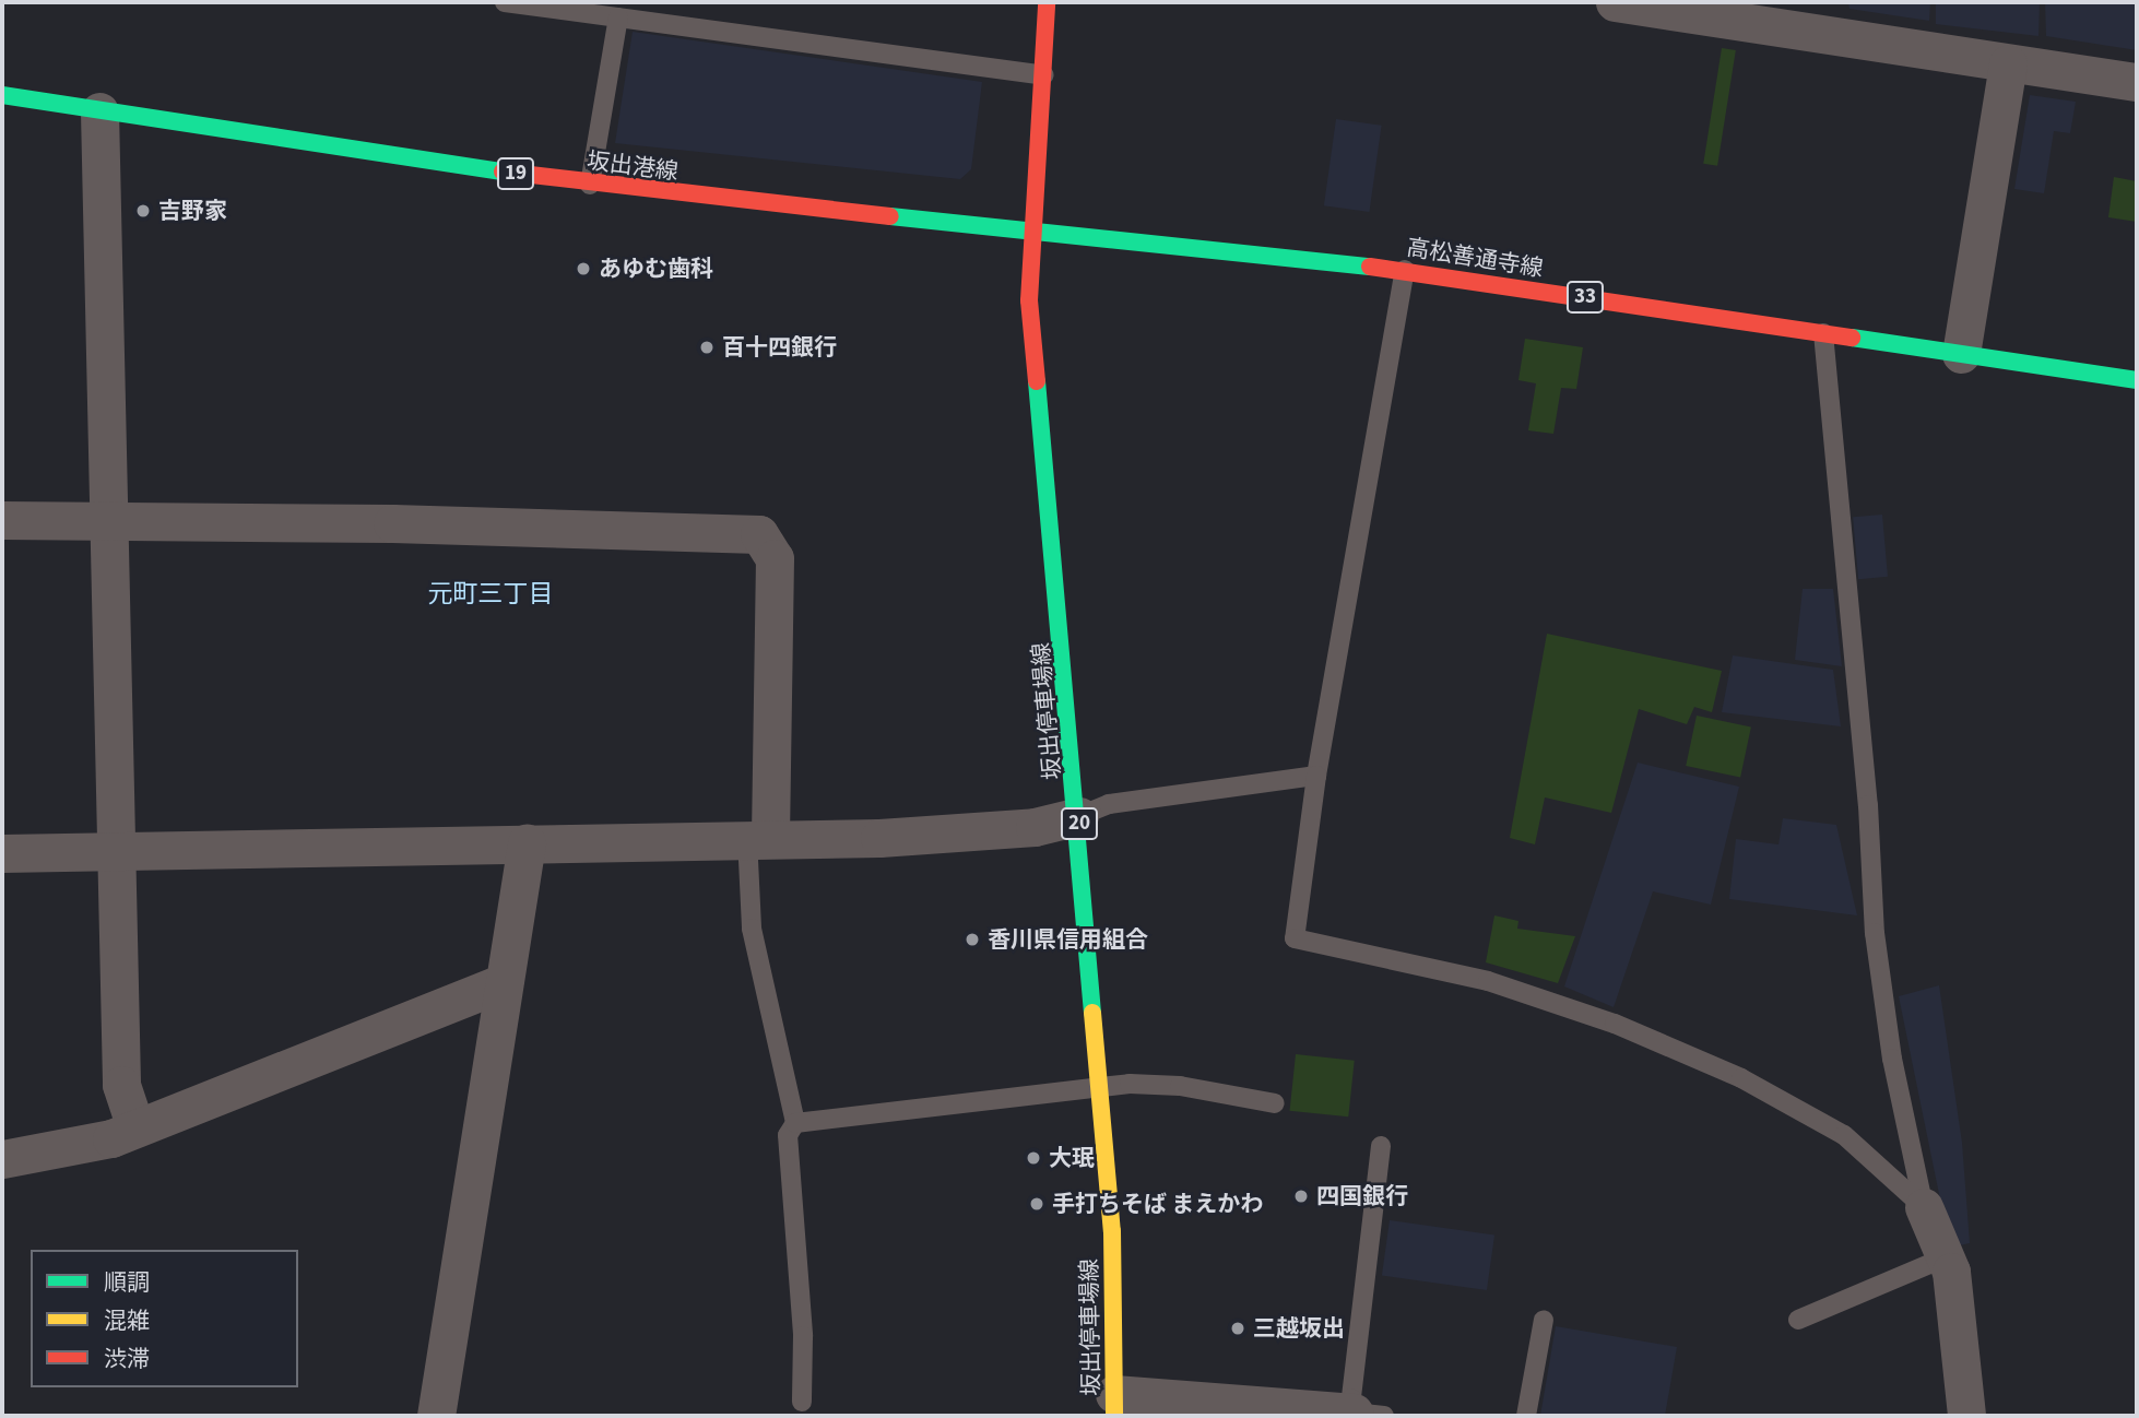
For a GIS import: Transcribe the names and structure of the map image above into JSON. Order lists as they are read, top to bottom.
{
  "streets": {
    "main road": [
      "坂出港線",
      "19",
      "高松善通寺線",
      "33",
      "坂出停車場線",
      "20"
    ]
  },
  "crossings": [
    ["坂出港線", "高松善通寺線"],
    ["坂出港線", "坂出停車場線"],
    ["高松善通寺線", "坂出停車場線"]
  ],
  "districts": ["元町三丁目"],
  "places": [
    "吉野家",
    "あゆむ歯科",
    "百十四銀行",
    "香川県信用組合",
    "大珉",
    "四国銀行",
    "手打ちそば まえかわ",
    "三越坂出"
  ],
  "legend": ["順調", "混雑", "渋滞"]
}
